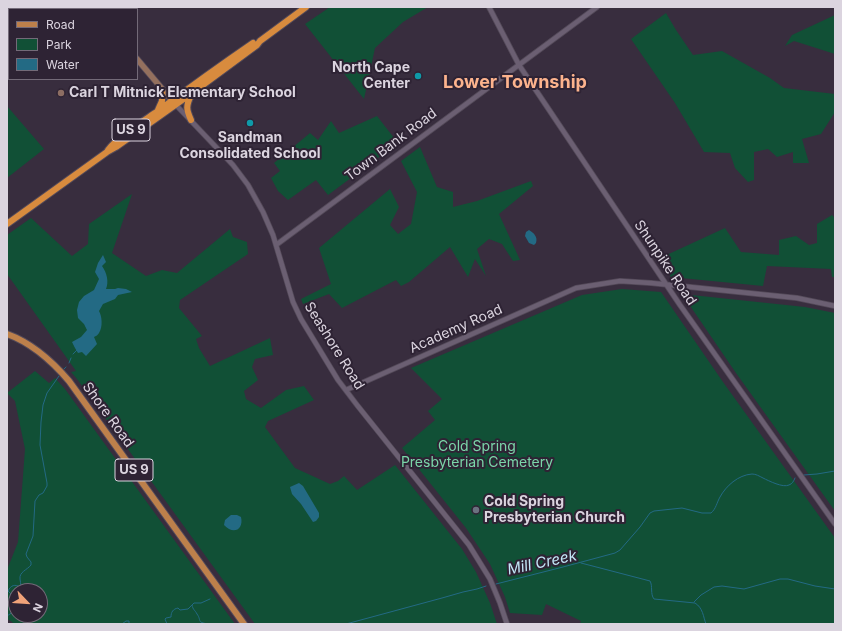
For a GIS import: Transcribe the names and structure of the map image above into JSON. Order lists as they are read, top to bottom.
{
  "streets": {
    "highway": ["US 9"],
    "main road": ["Seashore Road", "Shore Road"],
    "street": ["Town Bank Road", "Shunpike Road", "Academy Road"]
  },
  "crossings": [
    ["US 9", "Seashore Road"],
    ["Town Bank Road", "Shunpike Road"],
    ["Town Bank Road", "Seashore Road"],
    ["Shunpike Road", "Academy Road"],
    ["Academy Road", "Seashore Road"]
  ],
  "districts": ["Lower Township"],
  "water": ["Mill Creek"],
  "parks": ["Cold Spring Presbyterian Cemetery"],
  "places": [
    "North Cape Center",
    "Carl T Mitnick Elementary School",
    "Sandman Consolidated School",
    "Cold Spring Presbyterian Church"
  ],
  "legend": ["Road", "Park", "Water"],
  "north": "bottom right"
}
